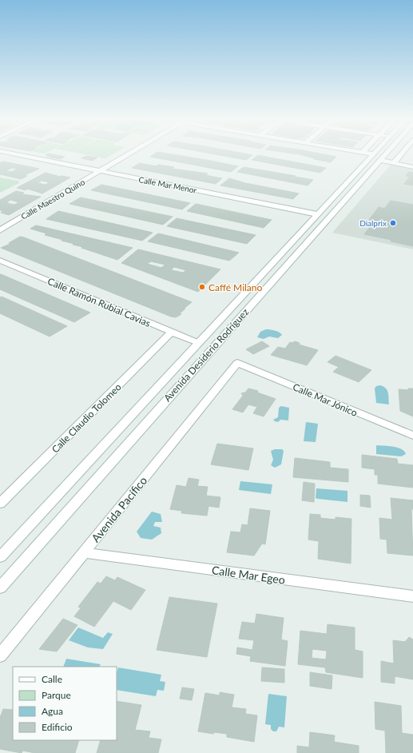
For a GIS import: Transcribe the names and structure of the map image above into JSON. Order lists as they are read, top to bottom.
{
  "streets": {
    "street": [
      "Calle Mar Menor",
      "Calle Maestro Quino",
      "Calle Ramón Rubial Cavias",
      "Avenida Desiderio Rodríguez",
      "Calle Mar Jónico",
      "Calle Claudio Tolomeo",
      "Avenida Pacífico",
      "Calle Mar Egeo"
    ]
  },
  "crossings": [
    ["Calle Mar Menor", "Calle Maestro Quino"],
    ["Calle Mar Menor", "Avenida Desiderio Rodríguez"],
    ["Calle Ramón Rubial Cavias", "Avenida Desiderio Rodríguez"],
    ["Calle Ramón Rubial Cavias", "Calle Claudio Tolomeo"],
    ["Calle Mar Jónico", "Avenida Pacífico"],
    ["Avenida Pacífico", "Calle Mar Egeo"]
  ],
  "places": ["Dialprix", "Caffé Milano"],
  "legend": [
    "Calle",
    "Parque",
    "Agua",
    "Edificio"
  ]
}
